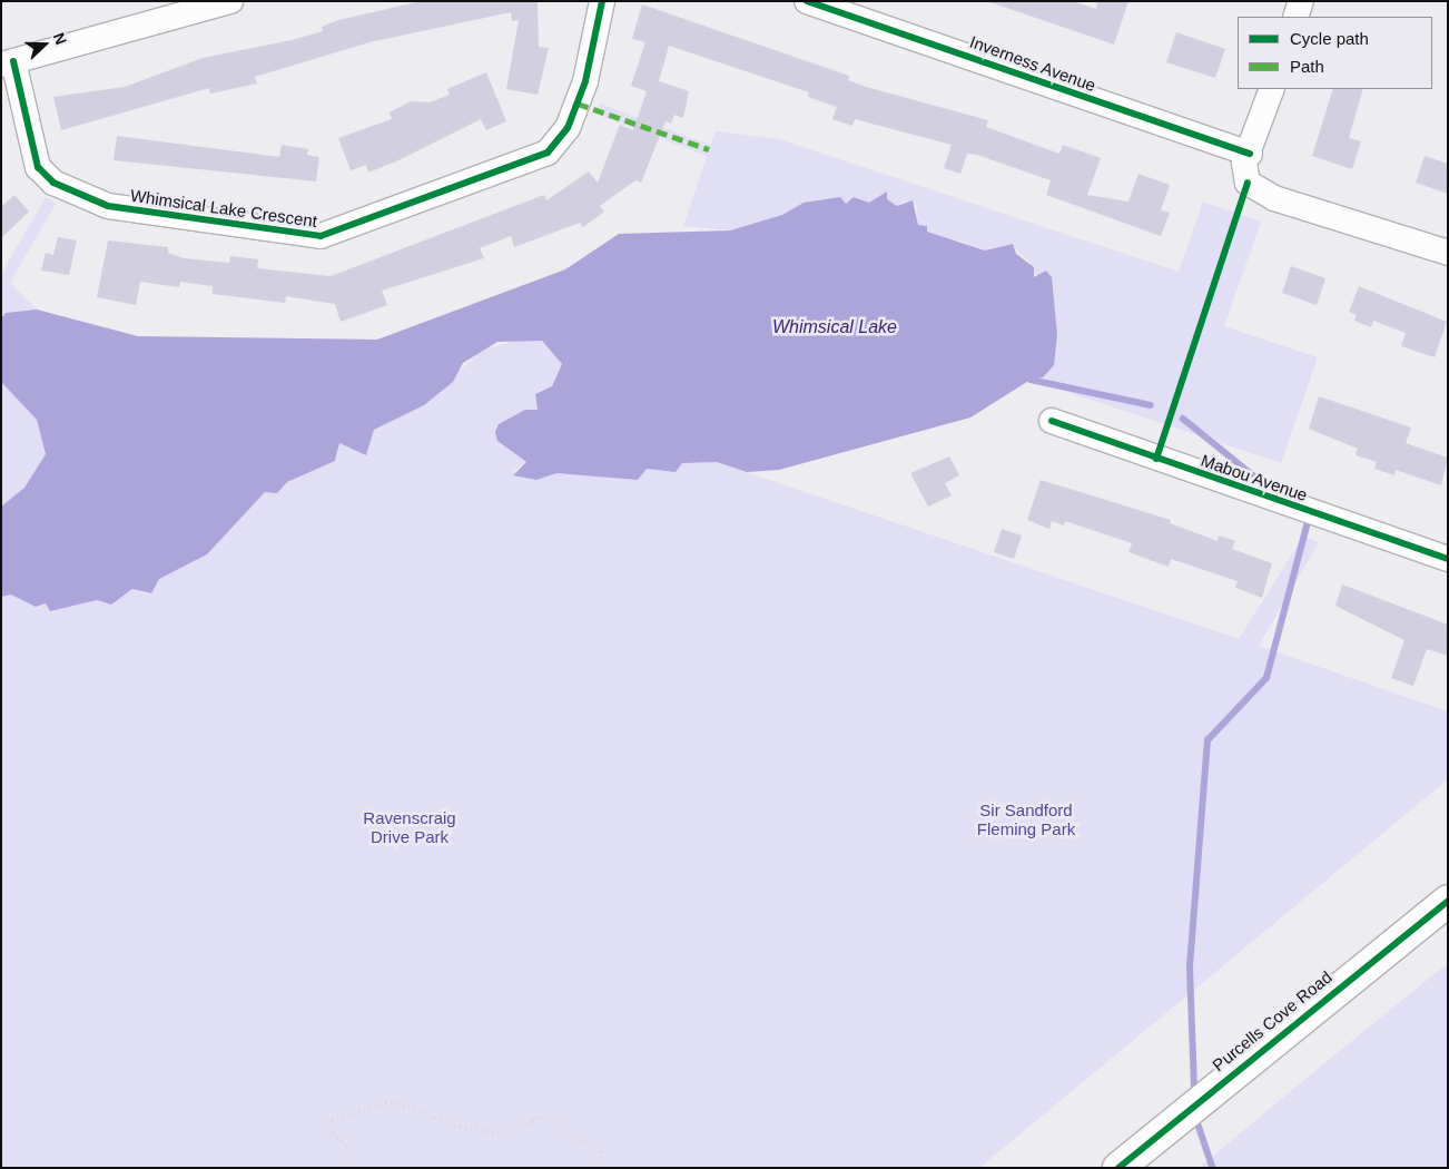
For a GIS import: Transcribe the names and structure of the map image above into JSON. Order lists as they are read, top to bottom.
{
  "streets": {
    "main road": ["Purcells Cove Road"],
    "street": ["Inverness Avenue", "Whimsical Lake Crescent", "Mabou Avenue"]
  },
  "water": ["Whimsical Lake"],
  "parks": ["Sir Sandford Fleming Park", "Ravenscraig Drive Park"],
  "legend": ["Cycle path", "Path"],
  "north": "right"
}
